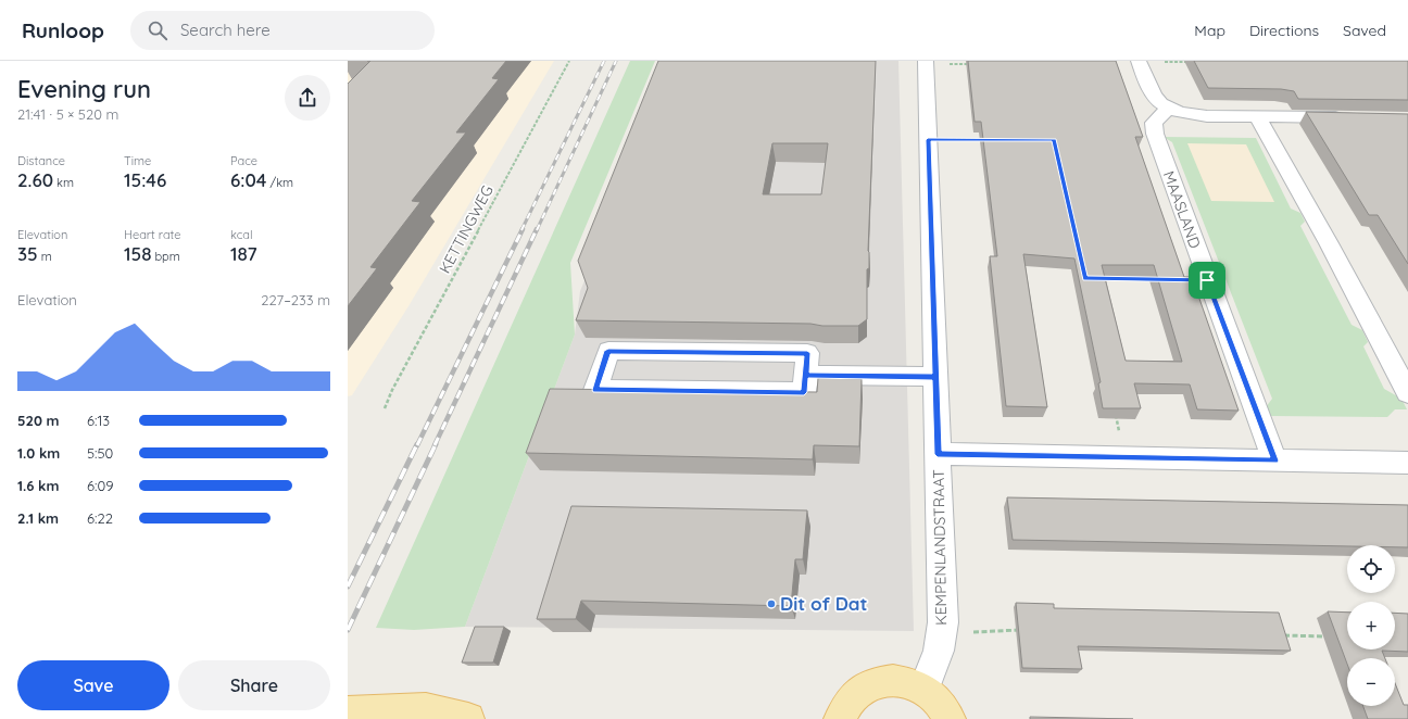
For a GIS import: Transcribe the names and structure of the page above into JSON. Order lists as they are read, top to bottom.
{
  "streets": {
    "street": ["MAASLAND", "KEMPENLANDSTRAAT"],
    "path": ["KETTINGWEG"]
  },
  "places": ["Dit of Dat"],
  "page": {
    "header": "Runloop",
    "search": "Search here",
    "nav": ["Map", "Directions", "Saved"],
    "heading": ["Evening run", "21:41 · 5 × 520 m"],
    "stats": [
      ["Distance", "2.60 km"],
      ["Time", "15:46"],
      ["Pace", "6:04 /km"],
      ["Elevation", "35 m"],
      ["Heart rate", "158 bpm"],
      ["kcal", "187"]
    ],
    "chart": ["Elevation", "227–233 m"],
    "list": [
      {
        "name": "520 m",
        "note": "6:13"
      },
      {
        "name": "1.0 km",
        "note": "5:50"
      },
      {
        "name": "1.6 km",
        "note": "6:09"
      },
      {
        "name": "2.1 km",
        "note": "6:22"
      }
    ],
    "map_buttons": ["+", "−"],
    "buttons": ["Save", "Share"]
  }
}
